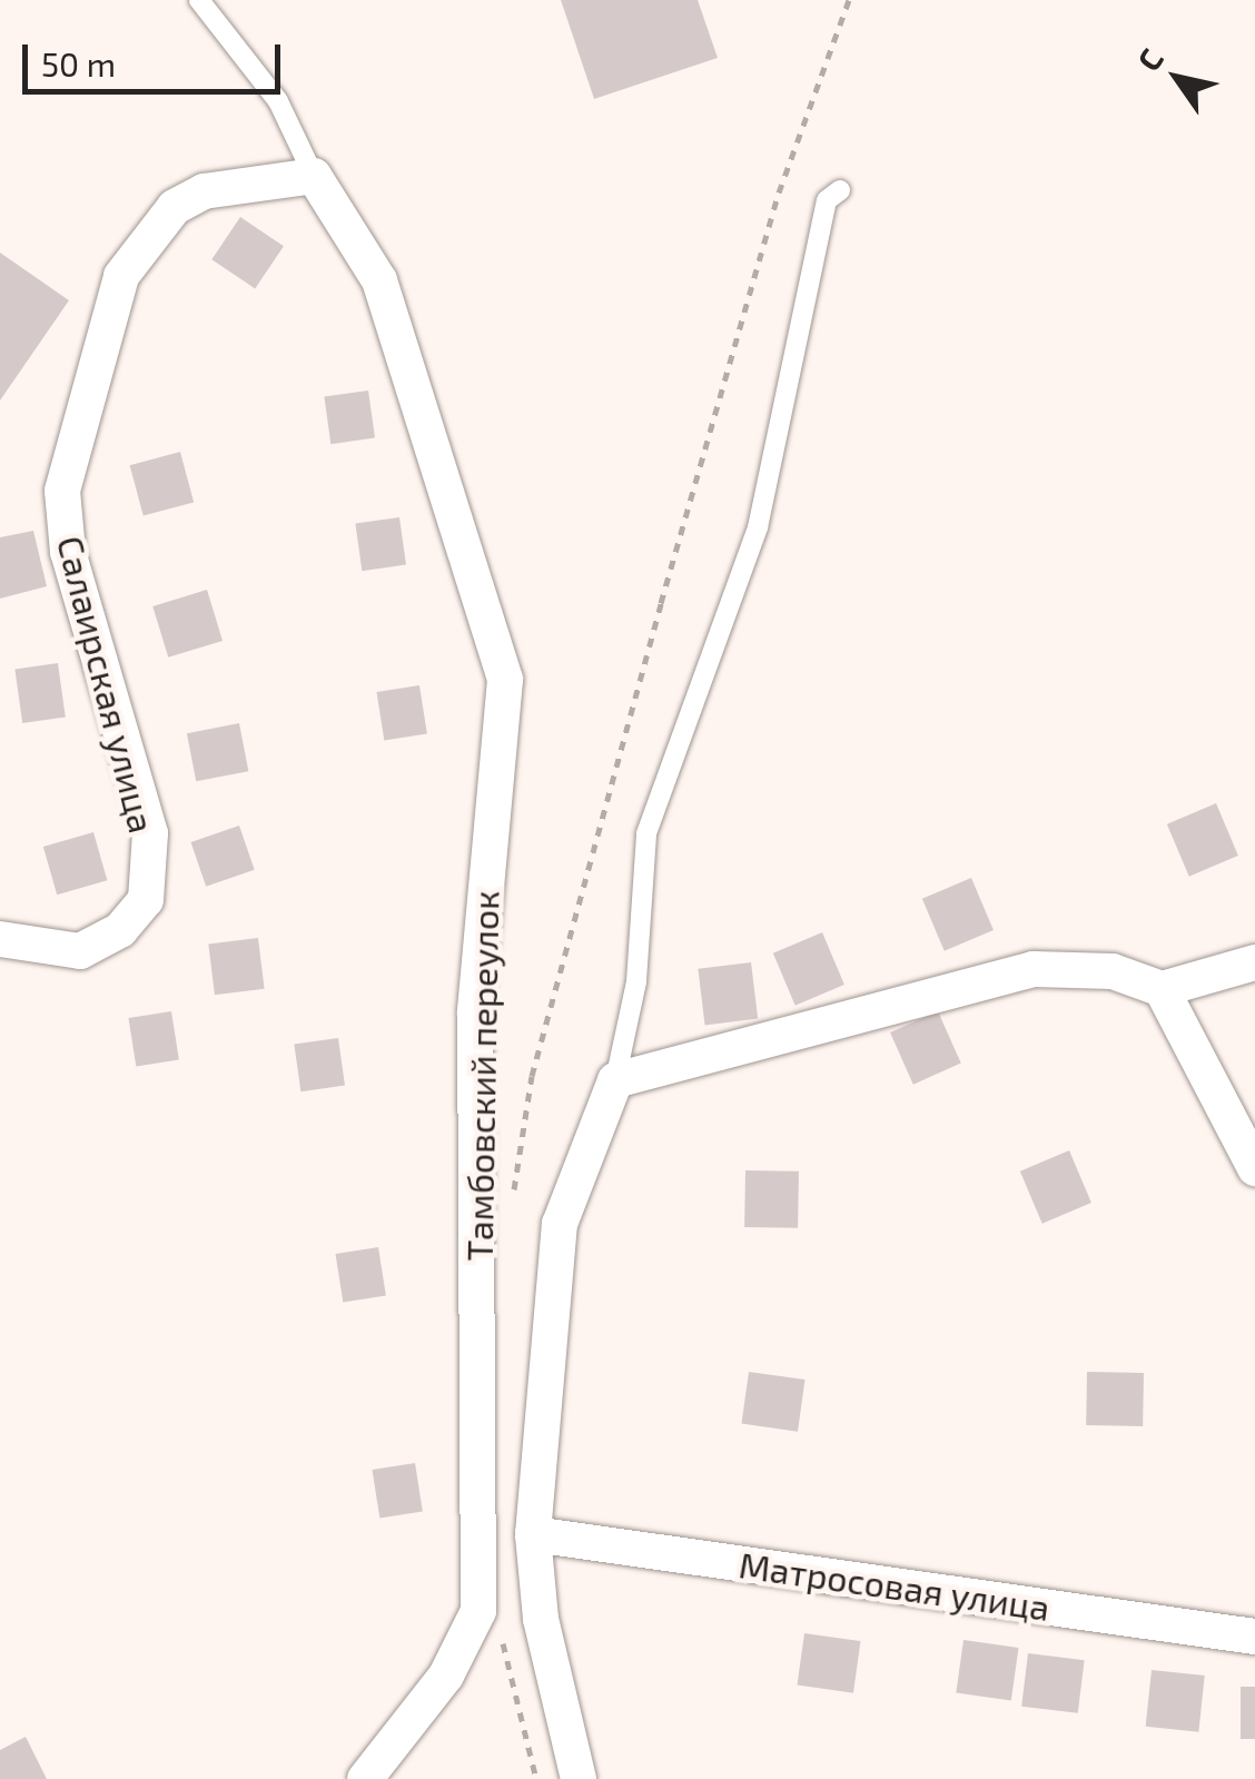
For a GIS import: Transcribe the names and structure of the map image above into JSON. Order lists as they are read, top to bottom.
{
  "streets": {
    "street": ["Салаирская улица", "Тамбовский переулок", "Матросовая улица"]
  },
  "crossings": [
    ["Салаирская улица", "Тамбовский переулок"]
  ],
  "scale_bar": "50 m",
  "north": "top left"
}
